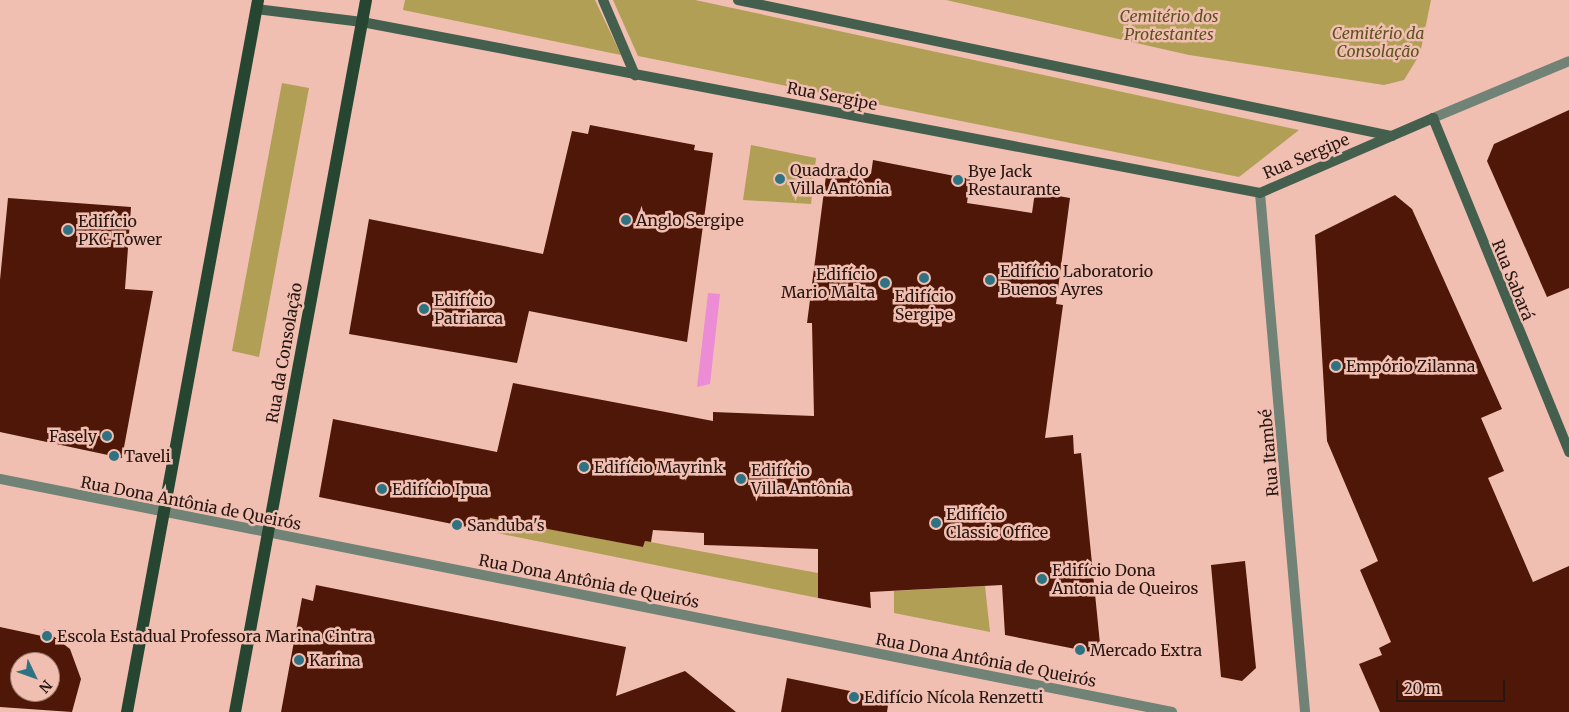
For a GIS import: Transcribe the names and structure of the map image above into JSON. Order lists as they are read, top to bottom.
{
  "streets": {
    "main road": ["Rua da Consolação"],
    "street": [
      "Rua Sergipe",
      "Rua Sabará",
      "Rua Itambé",
      "Rua Dona Antônia de Queirós"
    ]
  },
  "crossings": [
    ["Rua Sergipe", "Rua Sabará"],
    ["Rua Sergipe", "Rua da Consolação"],
    ["Rua Sergipe", "Rua Itambé"],
    ["Rua da Consolação", "Rua Dona Antônia de Queirós"]
  ],
  "parks": ["Cemitério dos Protestantes", "Cemitério da Consolação"],
  "places": [
    "Quadra do Villa Antônia",
    "Bye Jack Restaurante",
    "Anglo Sergipe",
    "Edifício PKC Tower",
    "Edifício Sergipe",
    "Edifício Laboratorio Buenos Ayres",
    "Edifício Mario Malta",
    "Edifício Patriarca",
    "Empório Zilanna",
    "Fasely",
    "Taveli",
    "Edifício Mayrink",
    "Edifício Villa Antônia",
    "Edifício Ipua",
    "Edifício Classic Office",
    "Sanduba's",
    "Edifício Dona Antonia de Queiros",
    "Escola Estadual Professora Marina Cintra",
    "Mercado Extra",
    "Karina",
    "Edifício Nícola Renzetti"
  ],
  "scale_bar": "20 m",
  "north": "bottom right"
}
